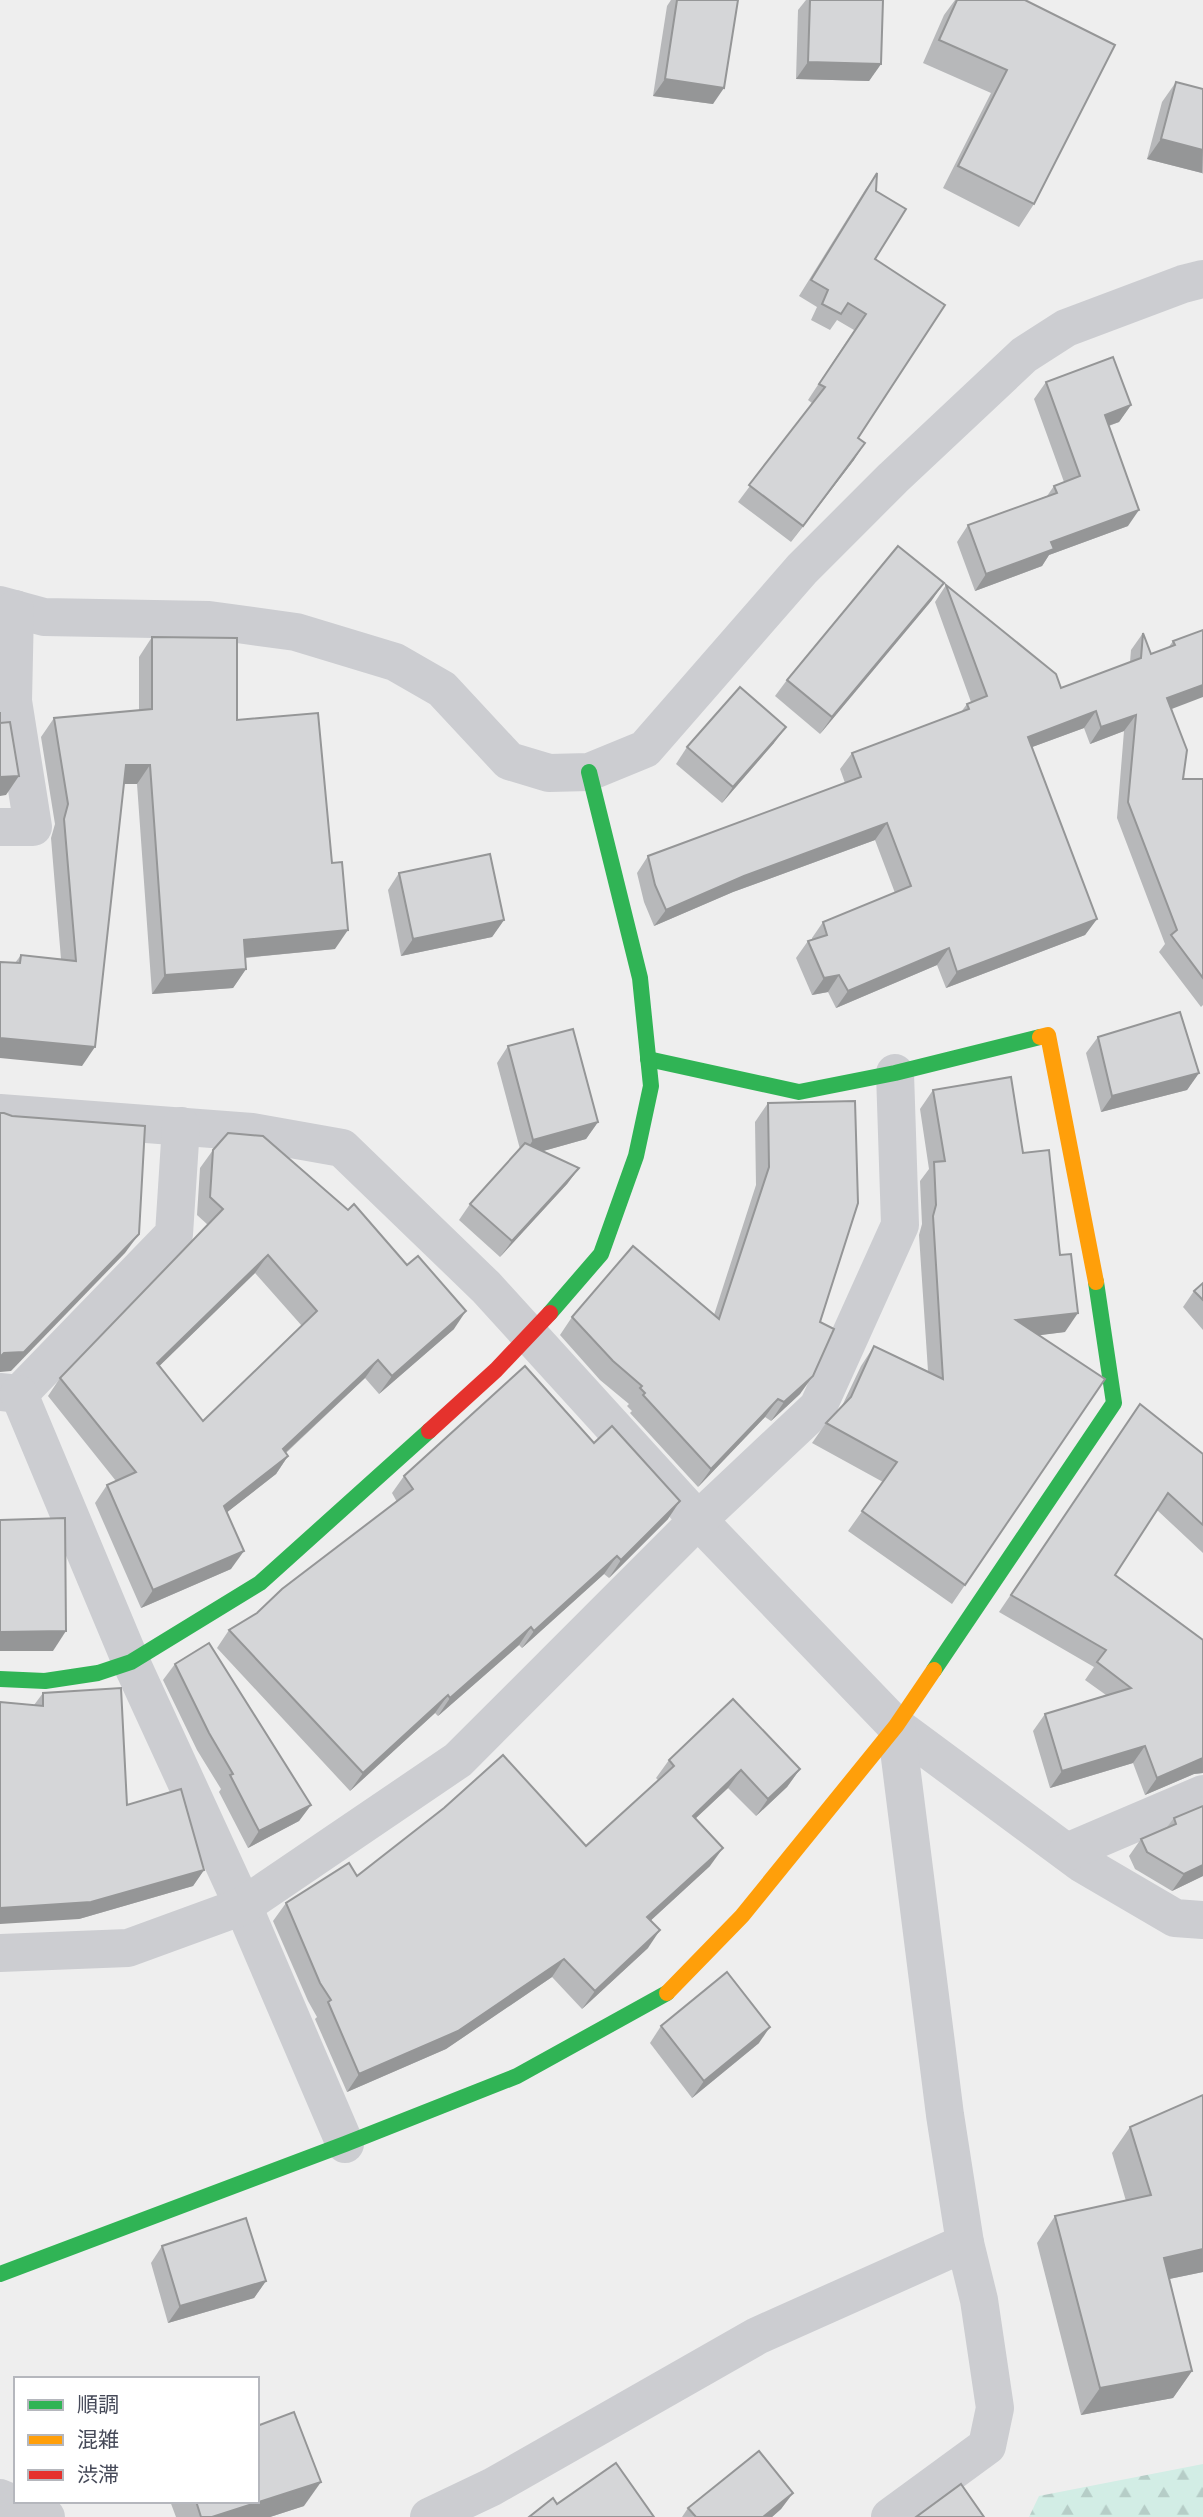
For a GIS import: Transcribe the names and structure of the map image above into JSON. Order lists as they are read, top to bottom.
{
  "legend": ["順調", "混雑", "渋滞"]
}
